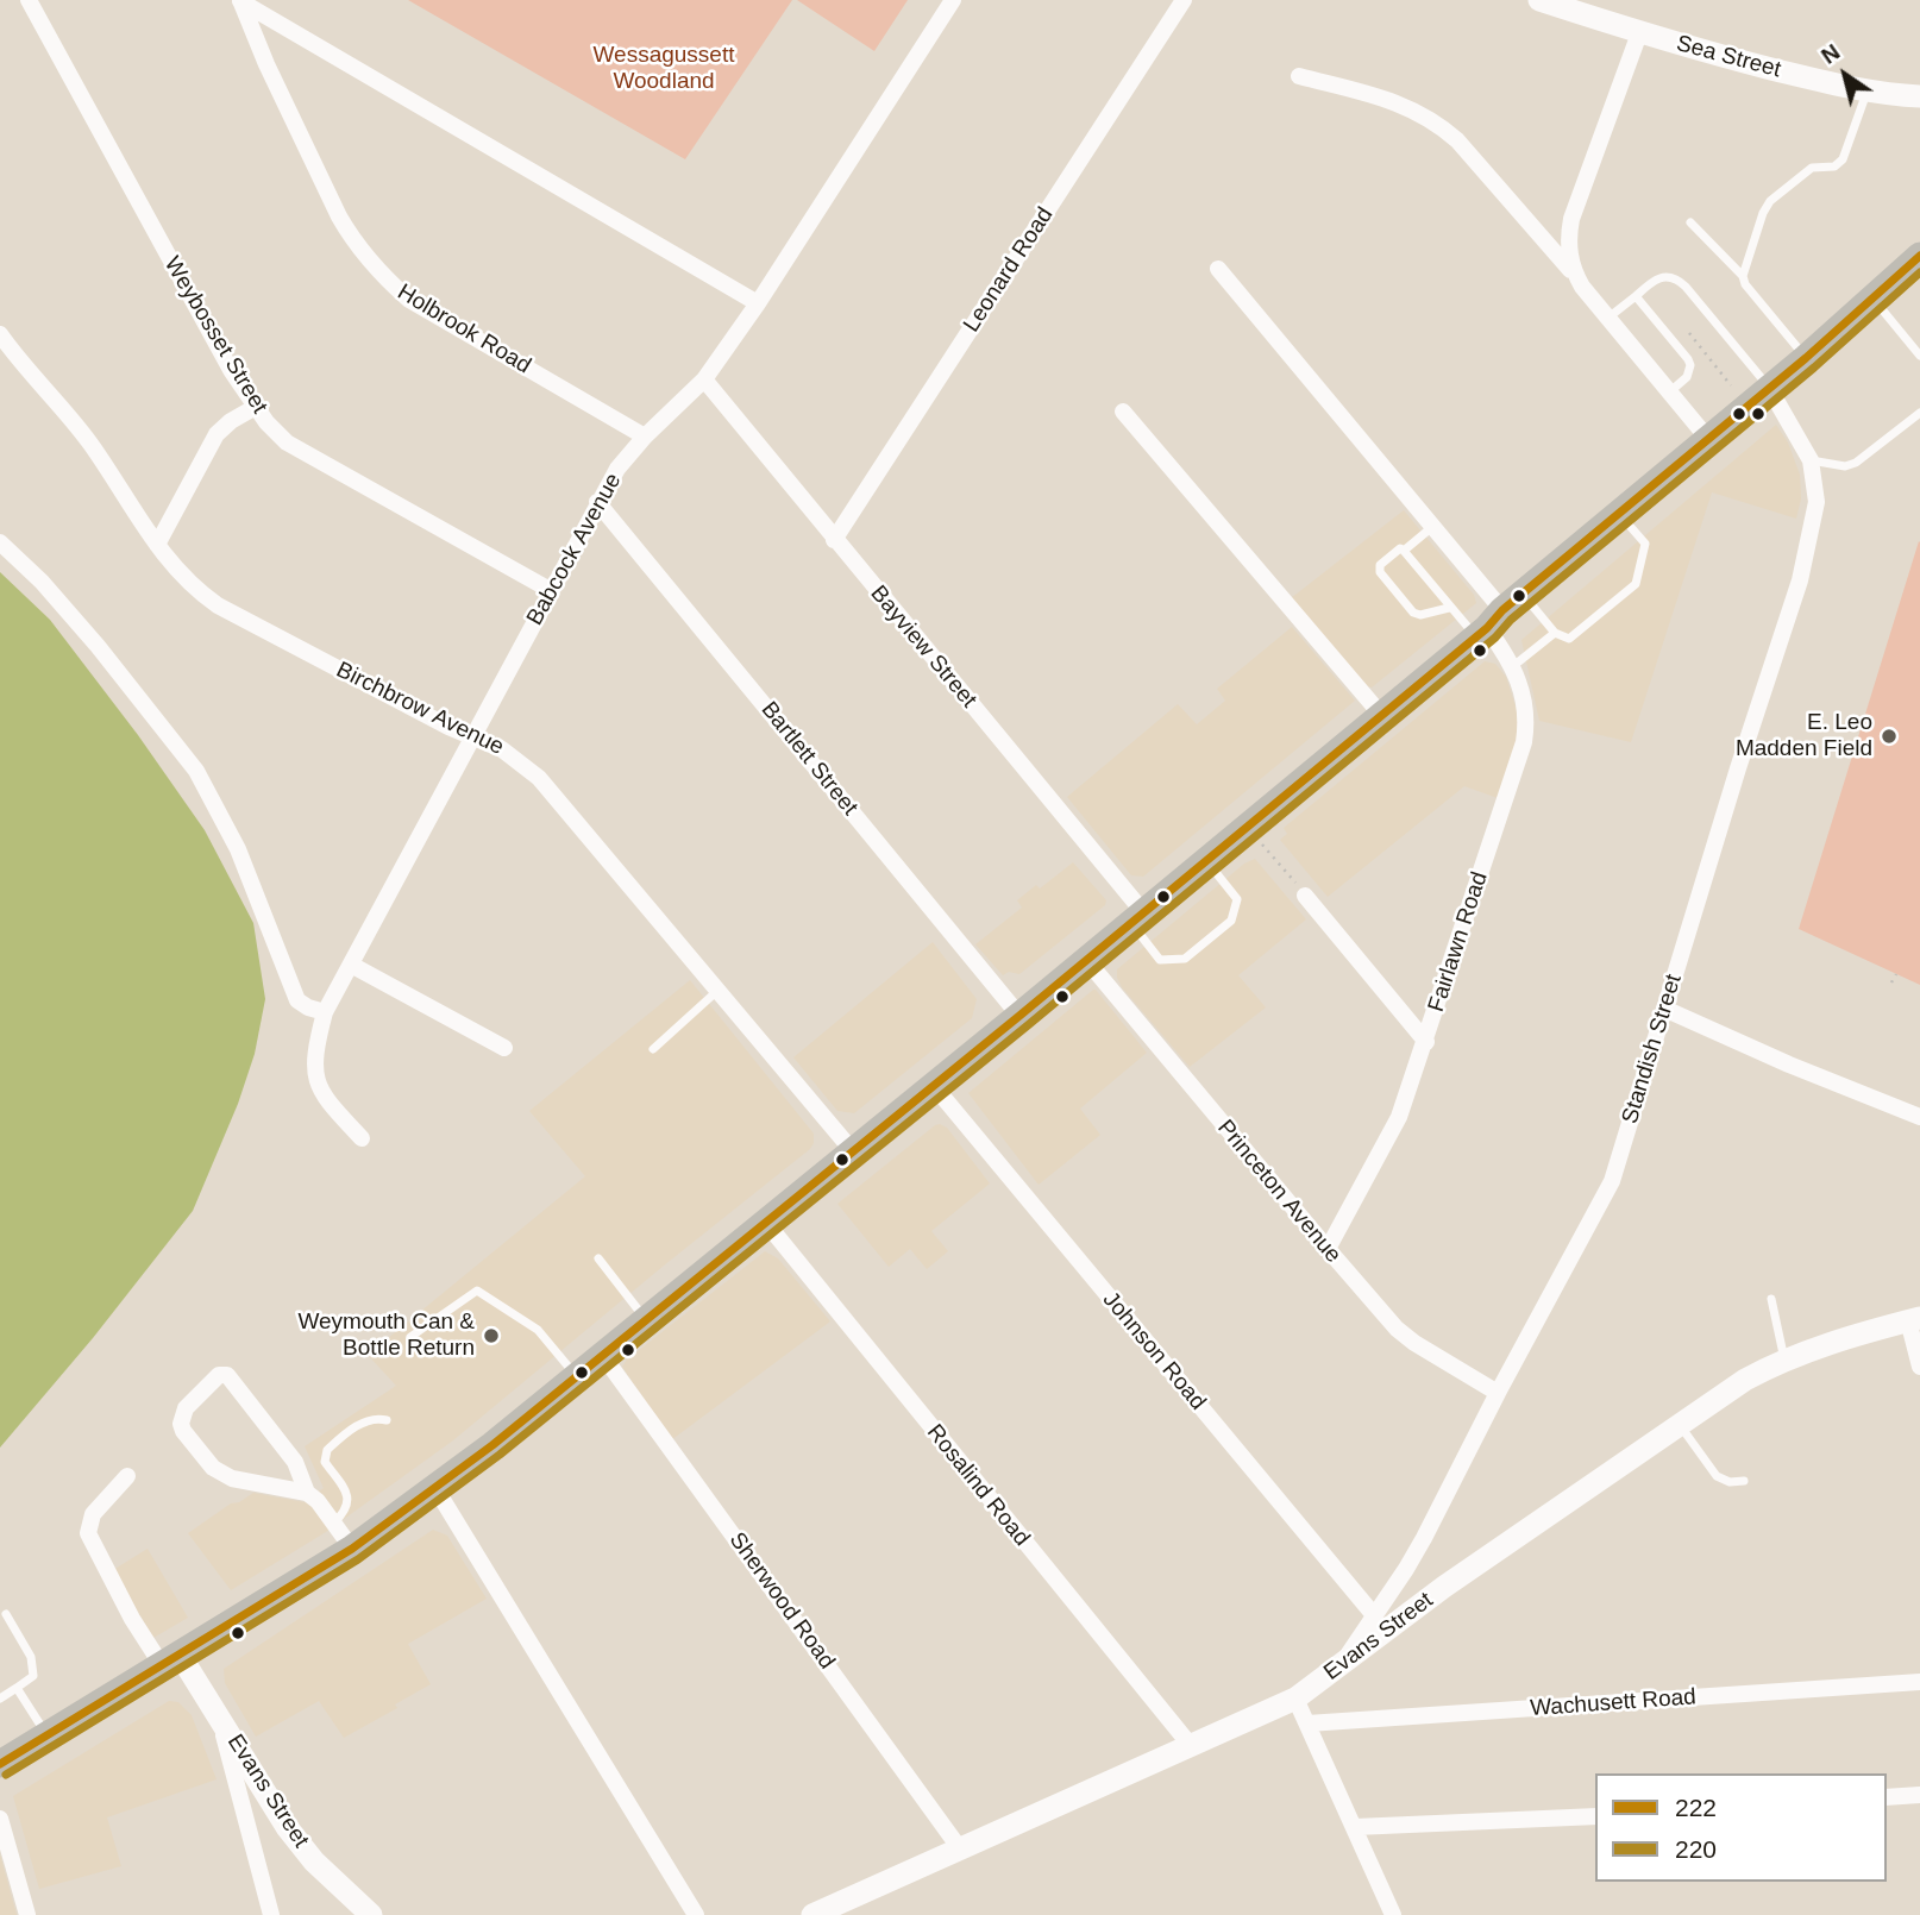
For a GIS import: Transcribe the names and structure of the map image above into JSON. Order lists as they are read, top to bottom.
{
  "streets": {
    "street": [
      "Sea Street",
      "Leonard Road",
      "Holbrook Road",
      "Weybosset Street",
      "Babcock Avenue",
      "Bayview Street",
      "Birchbrow Avenue",
      "Bartlett Street",
      "Fairlawn Road",
      "Standish Street",
      "Princeton Avenue",
      "Johnson Road",
      "Rosalind Road",
      "Sherwood Road",
      "Evans Street",
      "Wachusett Road"
    ]
  },
  "crossings": [
    ["Leonard Road", "Bayview Street"],
    ["Holbrook Road", "Babcock Avenue"],
    ["Weybosset Street", "Babcock Avenue"],
    ["Babcock Avenue", "Bayview Street"],
    ["Babcock Avenue", "Birchbrow Avenue"],
    ["Babcock Avenue", "Bartlett Street"],
    ["Fairlawn Road", "Princeton Avenue"],
    ["Standish Street", "Princeton Avenue"],
    ["Standish Street", "Johnson Road"],
    ["Standish Street", "Evans Street"],
    ["Rosalind Road", "Evans Street"],
    ["Sherwood Road", "Evans Street"]
  ],
  "parks": ["Wessagussett Woodland"],
  "places": ["E. Leo Madden Field", "Weymouth Can & Bottle Return"],
  "lines": ["transit line 222", "transit line 220"],
  "legend": ["222", "220"],
  "north": "top left"
}
